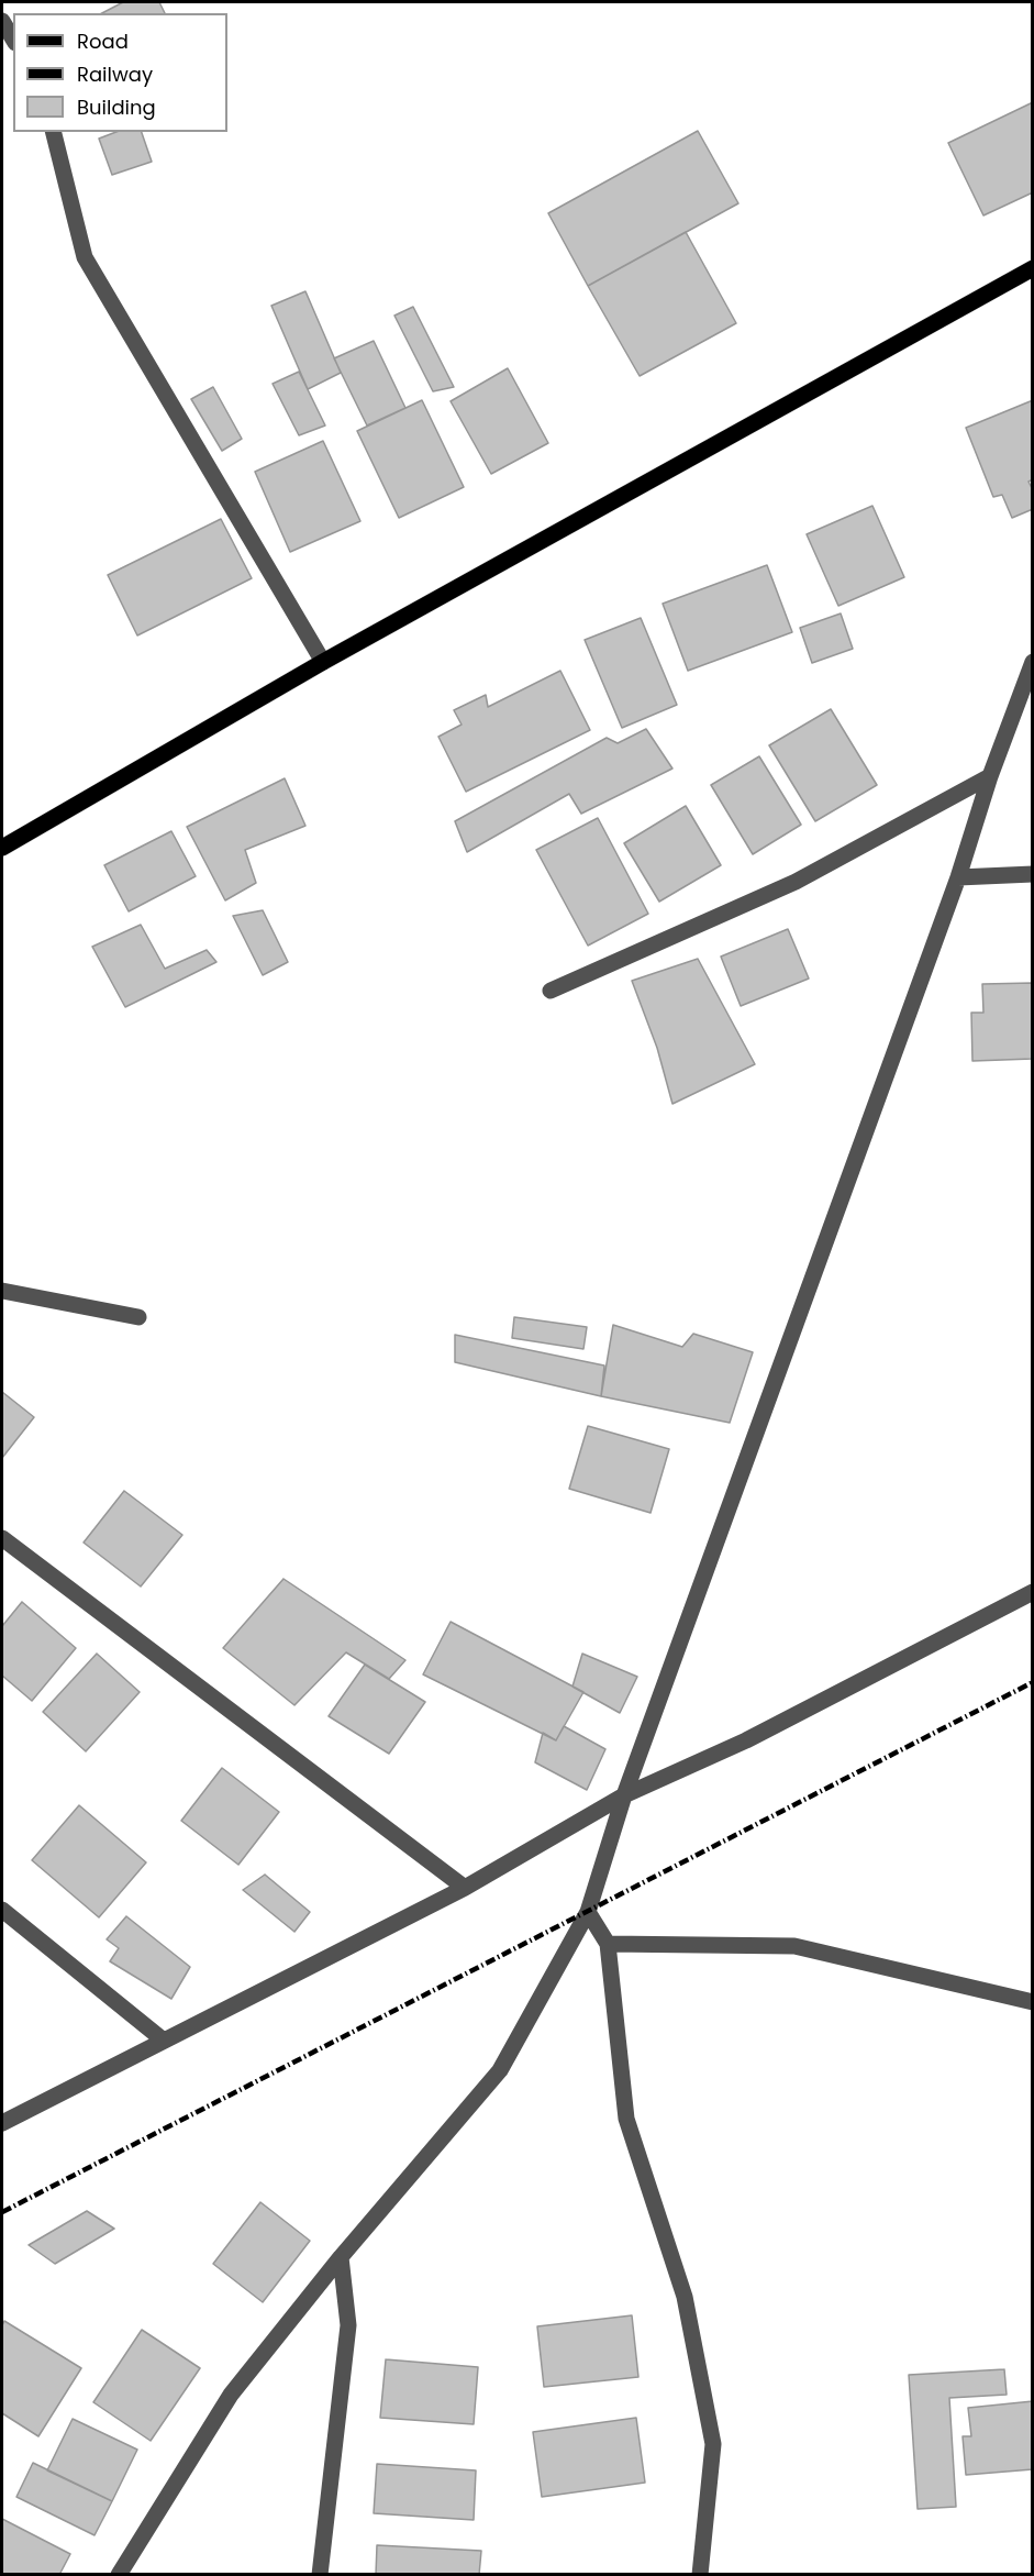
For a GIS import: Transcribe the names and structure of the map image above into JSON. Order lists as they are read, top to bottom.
{
  "legend": ["Road", "Railway", "Building"]
}
